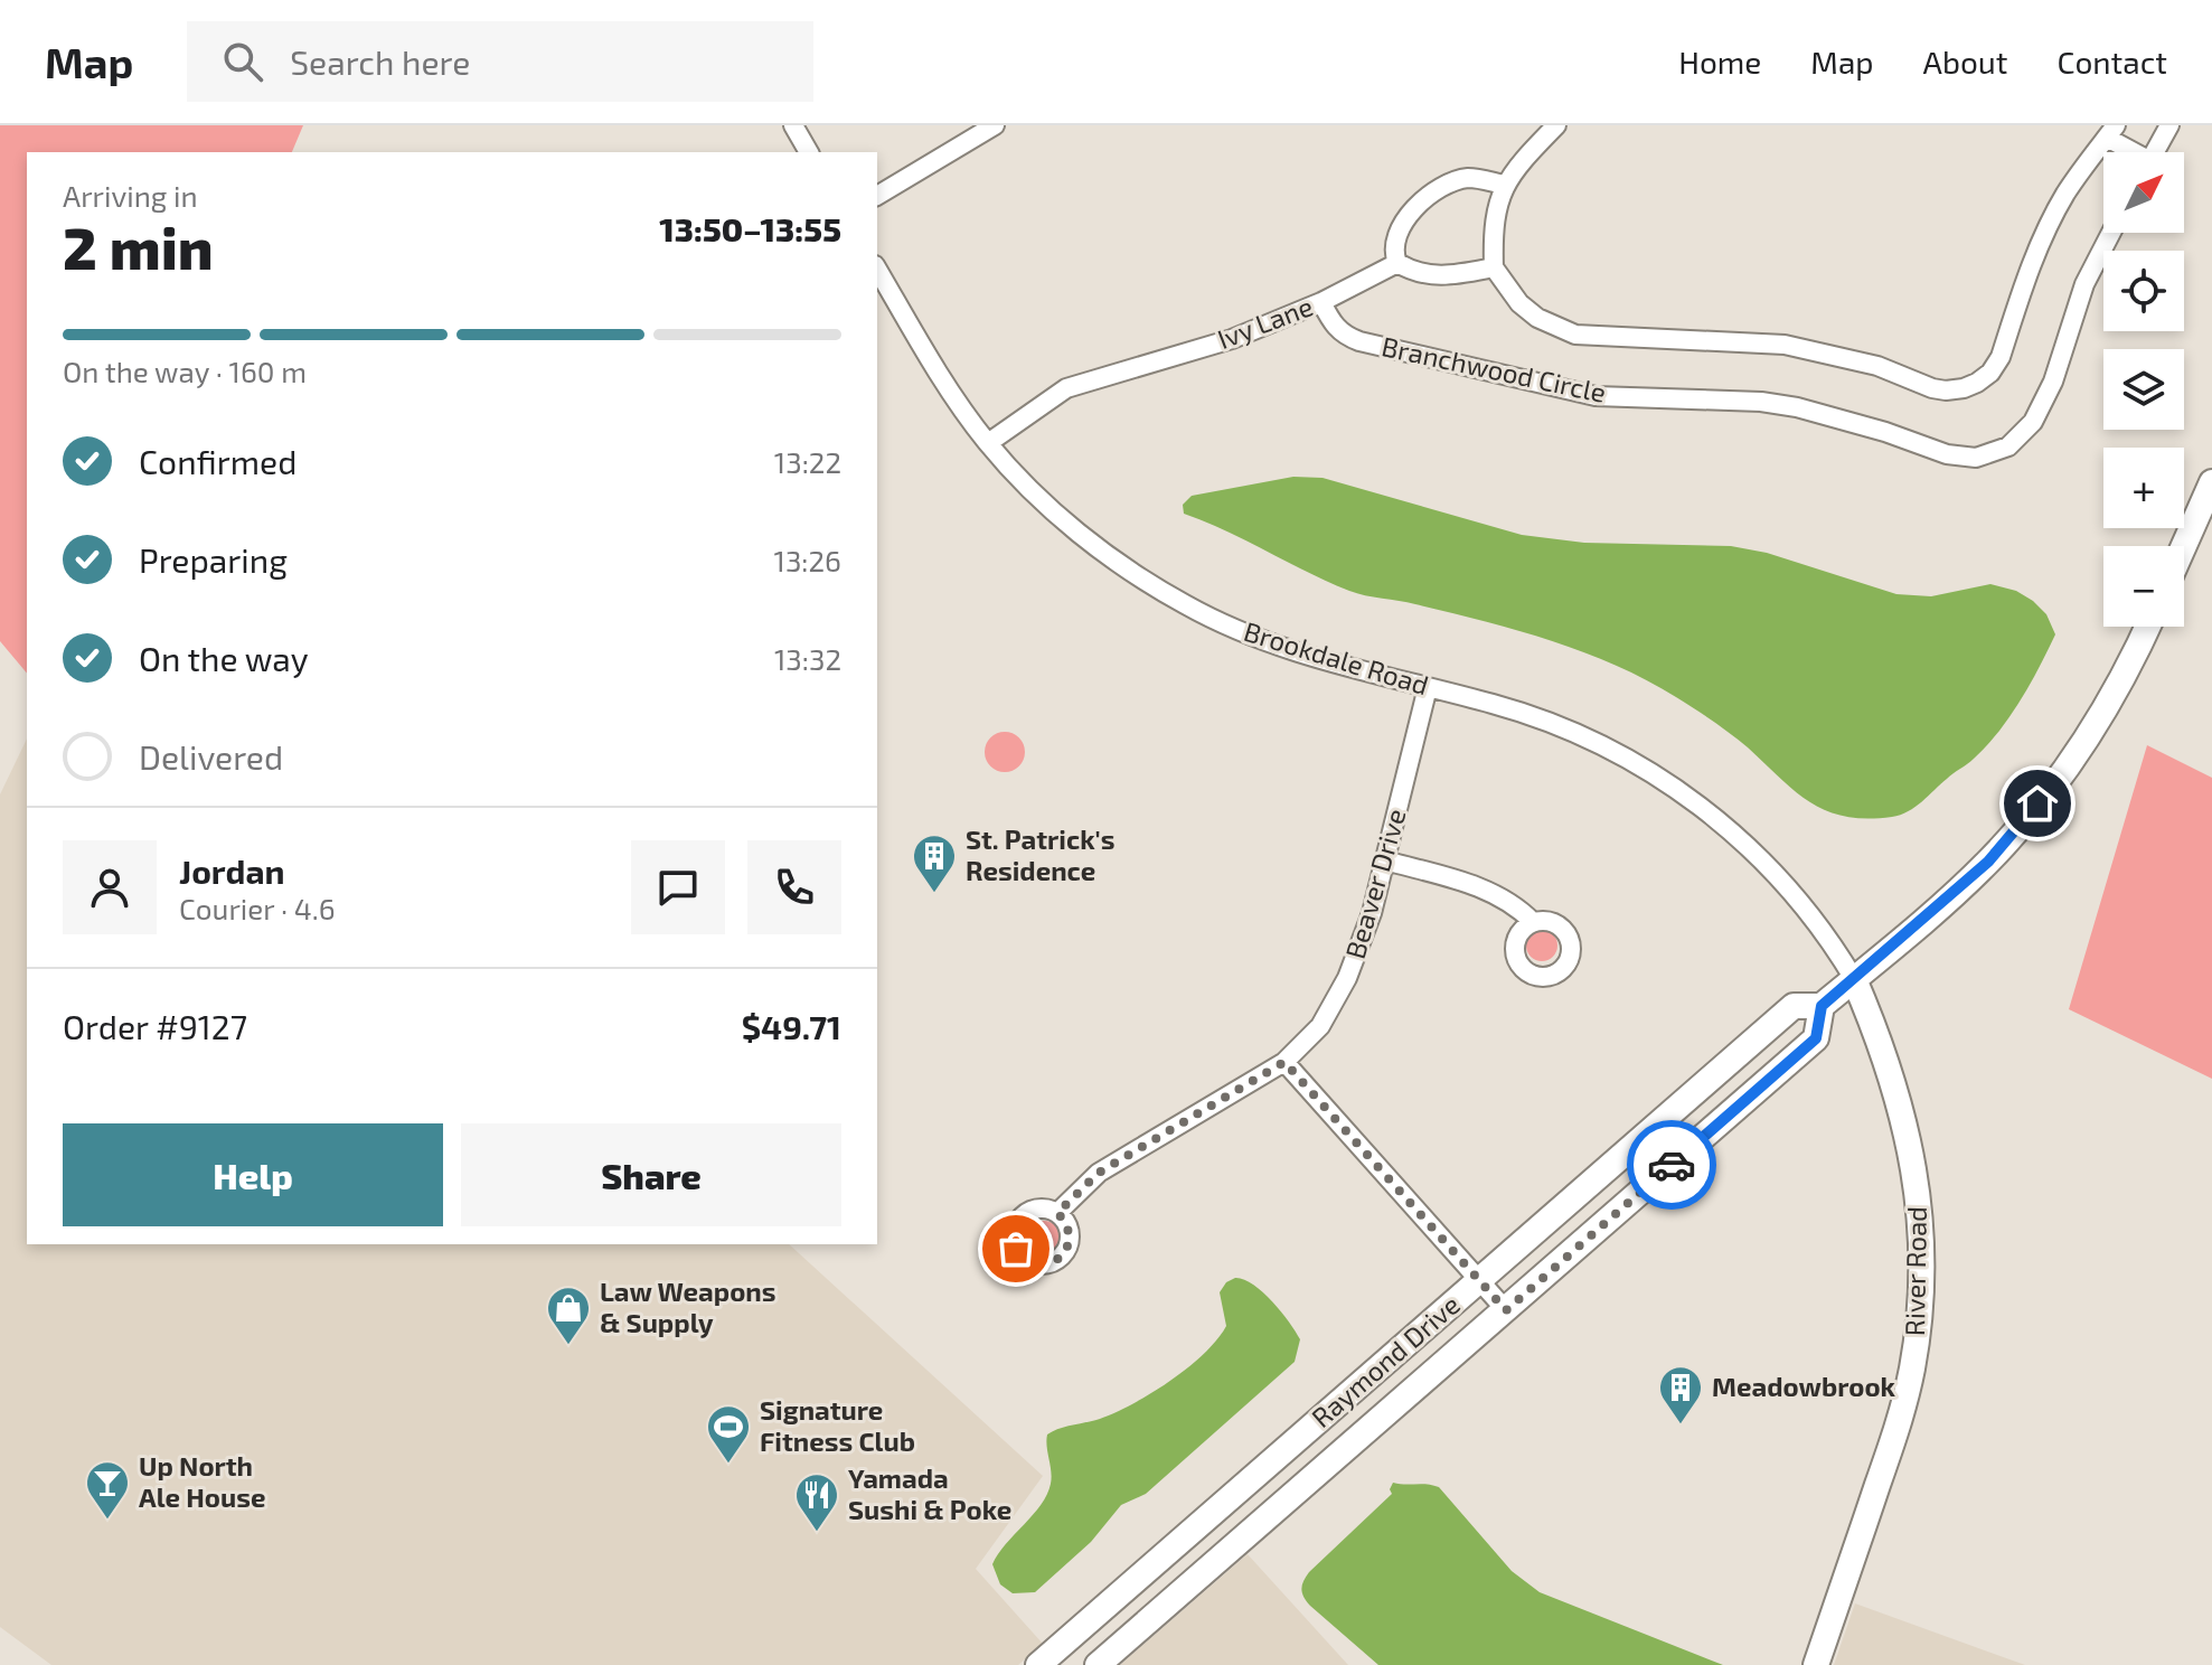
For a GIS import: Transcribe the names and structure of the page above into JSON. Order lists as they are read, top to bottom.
{
  "streets": {
    "street": [
      "Ivy Lane",
      "Branchwood Circle",
      "Brookdale Road",
      "Beaver Drive",
      "River Road",
      "Raymond Drive"
    ]
  },
  "crossings": [
    ["Ivy Lane", "Branchwood Circle"],
    ["Ivy Lane", "Brookdale Road"],
    ["Brookdale Road", "Beaver Drive"],
    ["Brookdale Road", "River Road"],
    ["Brookdale Road", "Raymond Drive"],
    ["River Road", "Raymond Drive"]
  ],
  "places": {
    "building": ["St. Patrick's Residence", "Meadowbrook"],
    "shop": ["Law Weapons & Supply"],
    "sports": ["Signature Fitness Club"],
    "bar": ["Up North Ale House"],
    "restaurant": ["Yamada Sushi & Poke"]
  },
  "north": "top right",
  "page": {
    "header": "Map",
    "search": "Search here",
    "nav": [
      "Home",
      "Map",
      "About",
      "Contact"
    ],
    "map_buttons": ["+", "−"],
    "heading": ["2 min", "Arriving in", "13:50–13:55"],
    "panel": [
      "Jordan",
      "Courier · 4.6",
      "Order #9127",
      "$49.71"
    ],
    "bar": "On the way · 160 m",
    "list": [
      ["Confirmed", "13:22"],
      ["Preparing", "13:26"],
      ["On the way", "13:32"],
      "Delivered"
    ],
    "buttons": ["Help", "Share"]
  }
}
